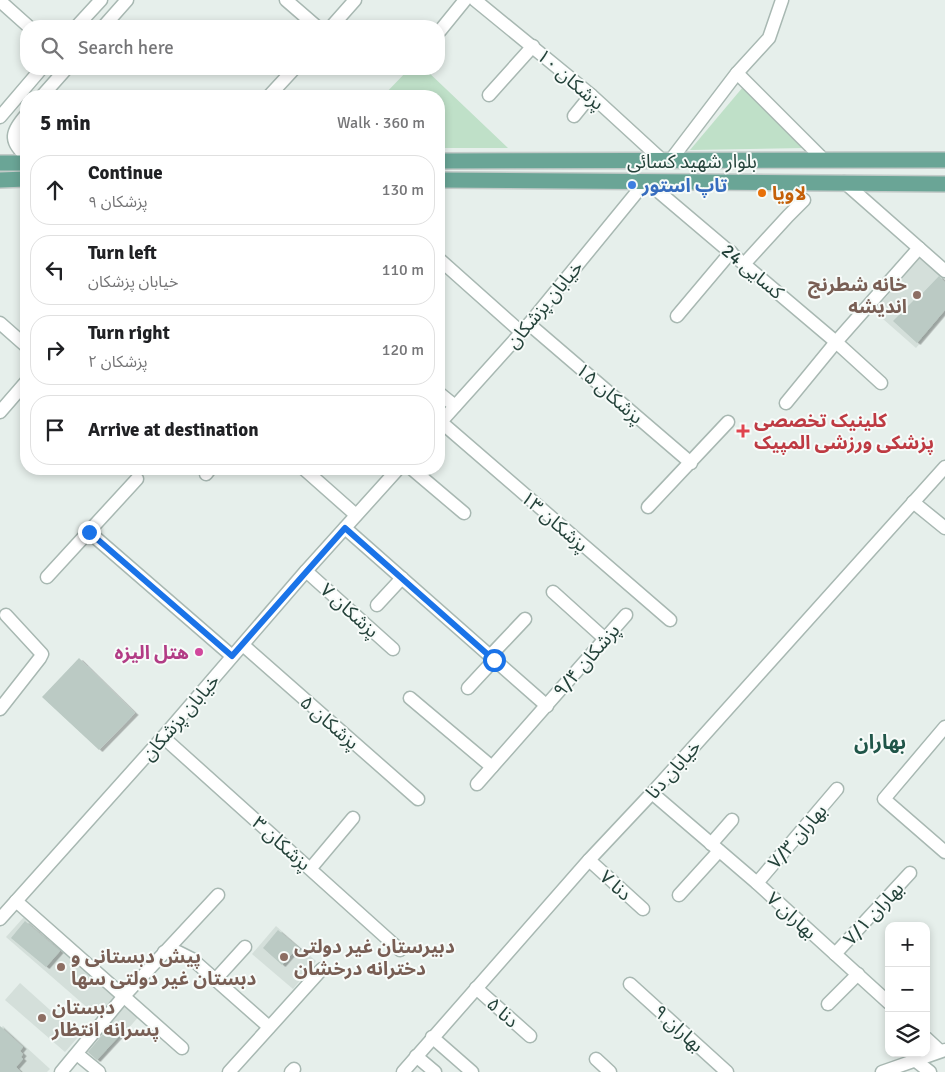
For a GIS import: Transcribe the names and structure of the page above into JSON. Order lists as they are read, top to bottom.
{
  "streets": {
    "main road": ["بلوار شهید کسائی"],
    "street": [
      "۱۰ پزشکان",
      "کسایی 24",
      "خیابان پزشکان",
      "۱۵ پزشکان",
      "۱۳ پزشکان",
      "۷ پزشکان",
      "۹/۴ پزشکان",
      "۵ پزشکان",
      "خیابان دنا",
      "۷/۳ بهاران",
      "۳ پزشکان",
      "۷ دنا",
      "۷/۱ بهاران",
      "۷ بهاران",
      "۵ دنا",
      "۹ بهاران"
    ]
  },
  "crossings": [
    ["۱۰ پزشکان", "بلوار شهید کسائی"],
    ["بلوار شهید کسائی", "کسایی 24"],
    ["بلوار شهید کسائی", "خیابان پزشکان"],
    ["کسایی 24", "خیابان پزشکان"],
    ["خیابان پزشکان", "۱۵ پزشکان"],
    ["خیابان پزشکان", "۷ پزشکان"],
    ["خیابان پزشکان", "۵ پزشکان"],
    ["خیابان پزشکان", "۳ پزشکان"],
    ["خیابان دنا", "۷ دنا"],
    ["خیابان دنا", "۷ بهاران"],
    ["خیابان دنا", "۵ دنا"],
    ["۷/۳ بهاران", "۷ بهاران"],
    ["۷/۱ بهاران", "۷ بهاران"]
  ],
  "districts": ["بهاران"],
  "places": {
    "other": [
      "تاپ استور",
      "لاویا",
      "خانه شطرنج اندیشه",
      "هتل الیزه",
      "دبیرستان غیر دولتی دخترانه درخشان",
      "پیش دبستانی و دبستان غیر دولتی سها",
      "دبستان پسرانه انتظار"
    ],
    "health": ["کلینیک تخصصی پزشکی ورزشی المپیک"]
  },
  "page": {
    "search": "Search here",
    "heading": ["5 min", "Walk · 360 m"],
    "list": [
      ["Continue", "۹ پزشکان", "130 m"],
      ["Turn left", "خیابان پزشکان", "110 m"],
      ["Turn right", "۲ پزشکان", "120 m"],
      "Arrive at destination"
    ],
    "map_buttons": ["+", "−"]
  }
}
